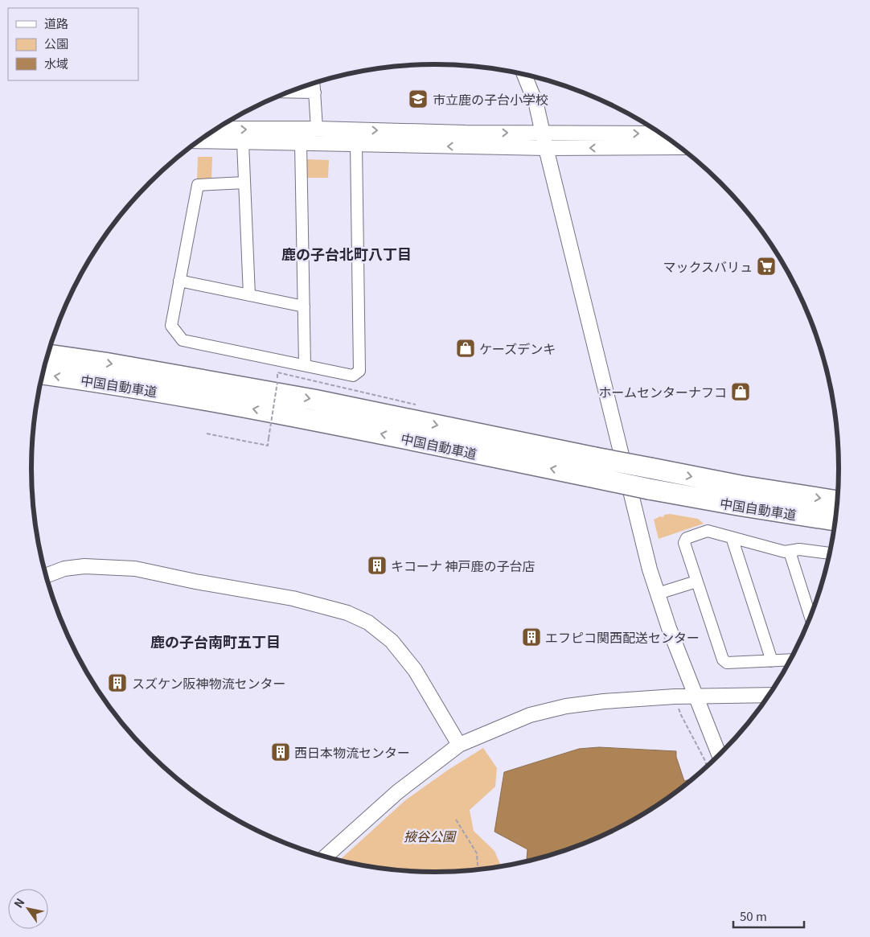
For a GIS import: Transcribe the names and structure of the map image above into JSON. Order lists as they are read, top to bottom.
{
  "streets": {
    "highway": ["中国自動車道"]
  },
  "districts": ["鹿の子台北町八丁目", "鹿の子台南町五丁目"],
  "parks": ["掖谷公園"],
  "places": {
    "school or university": ["市立鹿の子台小学校"],
    "supermarket": ["マックスバリュ"],
    "shop": ["ケーズデンキ", "ホームセンターナフコ"],
    "building": [
      "キコーナ 神戸鹿の子台店",
      "エフピコ関西配送センター",
      "スズケン阪神物流センター",
      "西日本物流センター"
    ]
  },
  "legend": ["道路", "公園", "水域"],
  "scale_bar": "50 m",
  "north": "top left"
}
